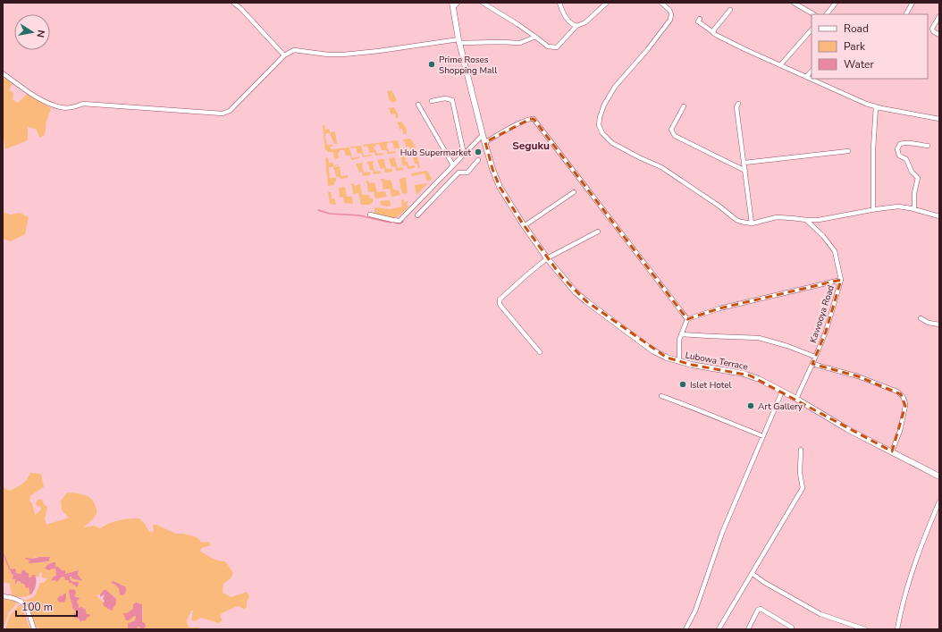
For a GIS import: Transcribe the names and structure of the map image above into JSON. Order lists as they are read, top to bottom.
{
  "streets": {
    "street": ["Kawooya Road", "Lubowa Terrace"]
  },
  "crossings": [
    ["Kawooya Road", "Lubowa Terrace"]
  ],
  "districts": ["Seguku"],
  "places": [
    "Prime Roses Shopping Mall",
    "Hub Supermarket",
    "Islet Hotel",
    "Art Gallery"
  ],
  "legend": ["Road", "Park", "Water"],
  "scale_bar": "100 m",
  "north": "right"
}
